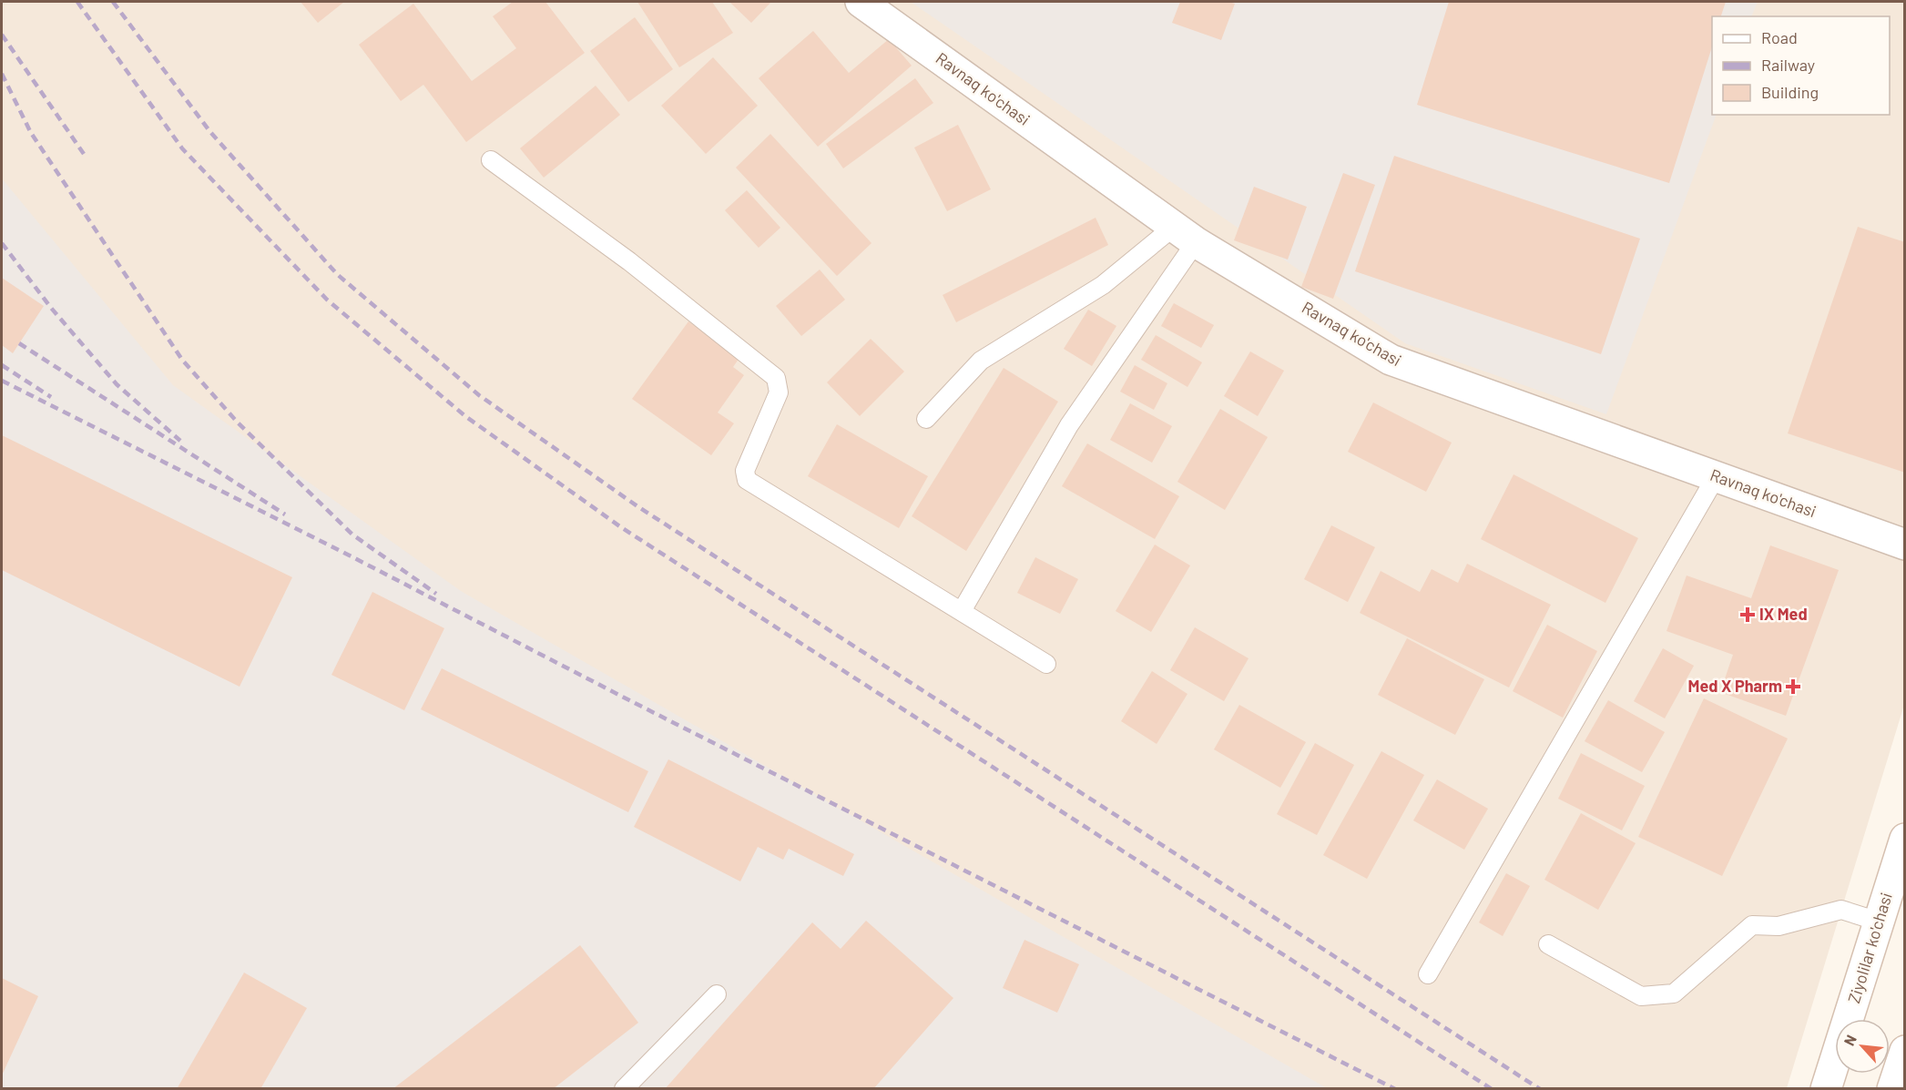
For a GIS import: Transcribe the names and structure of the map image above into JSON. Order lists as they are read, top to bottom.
{
  "streets": {
    "street": ["Ravnaq ko'chasi", "Ziyolilar ko'chasi"]
  },
  "places": {
    "health": ["IX Med", "Med X Pharm"]
  },
  "legend": ["Road", "Railway", "Building"],
  "north": "top left"
}
